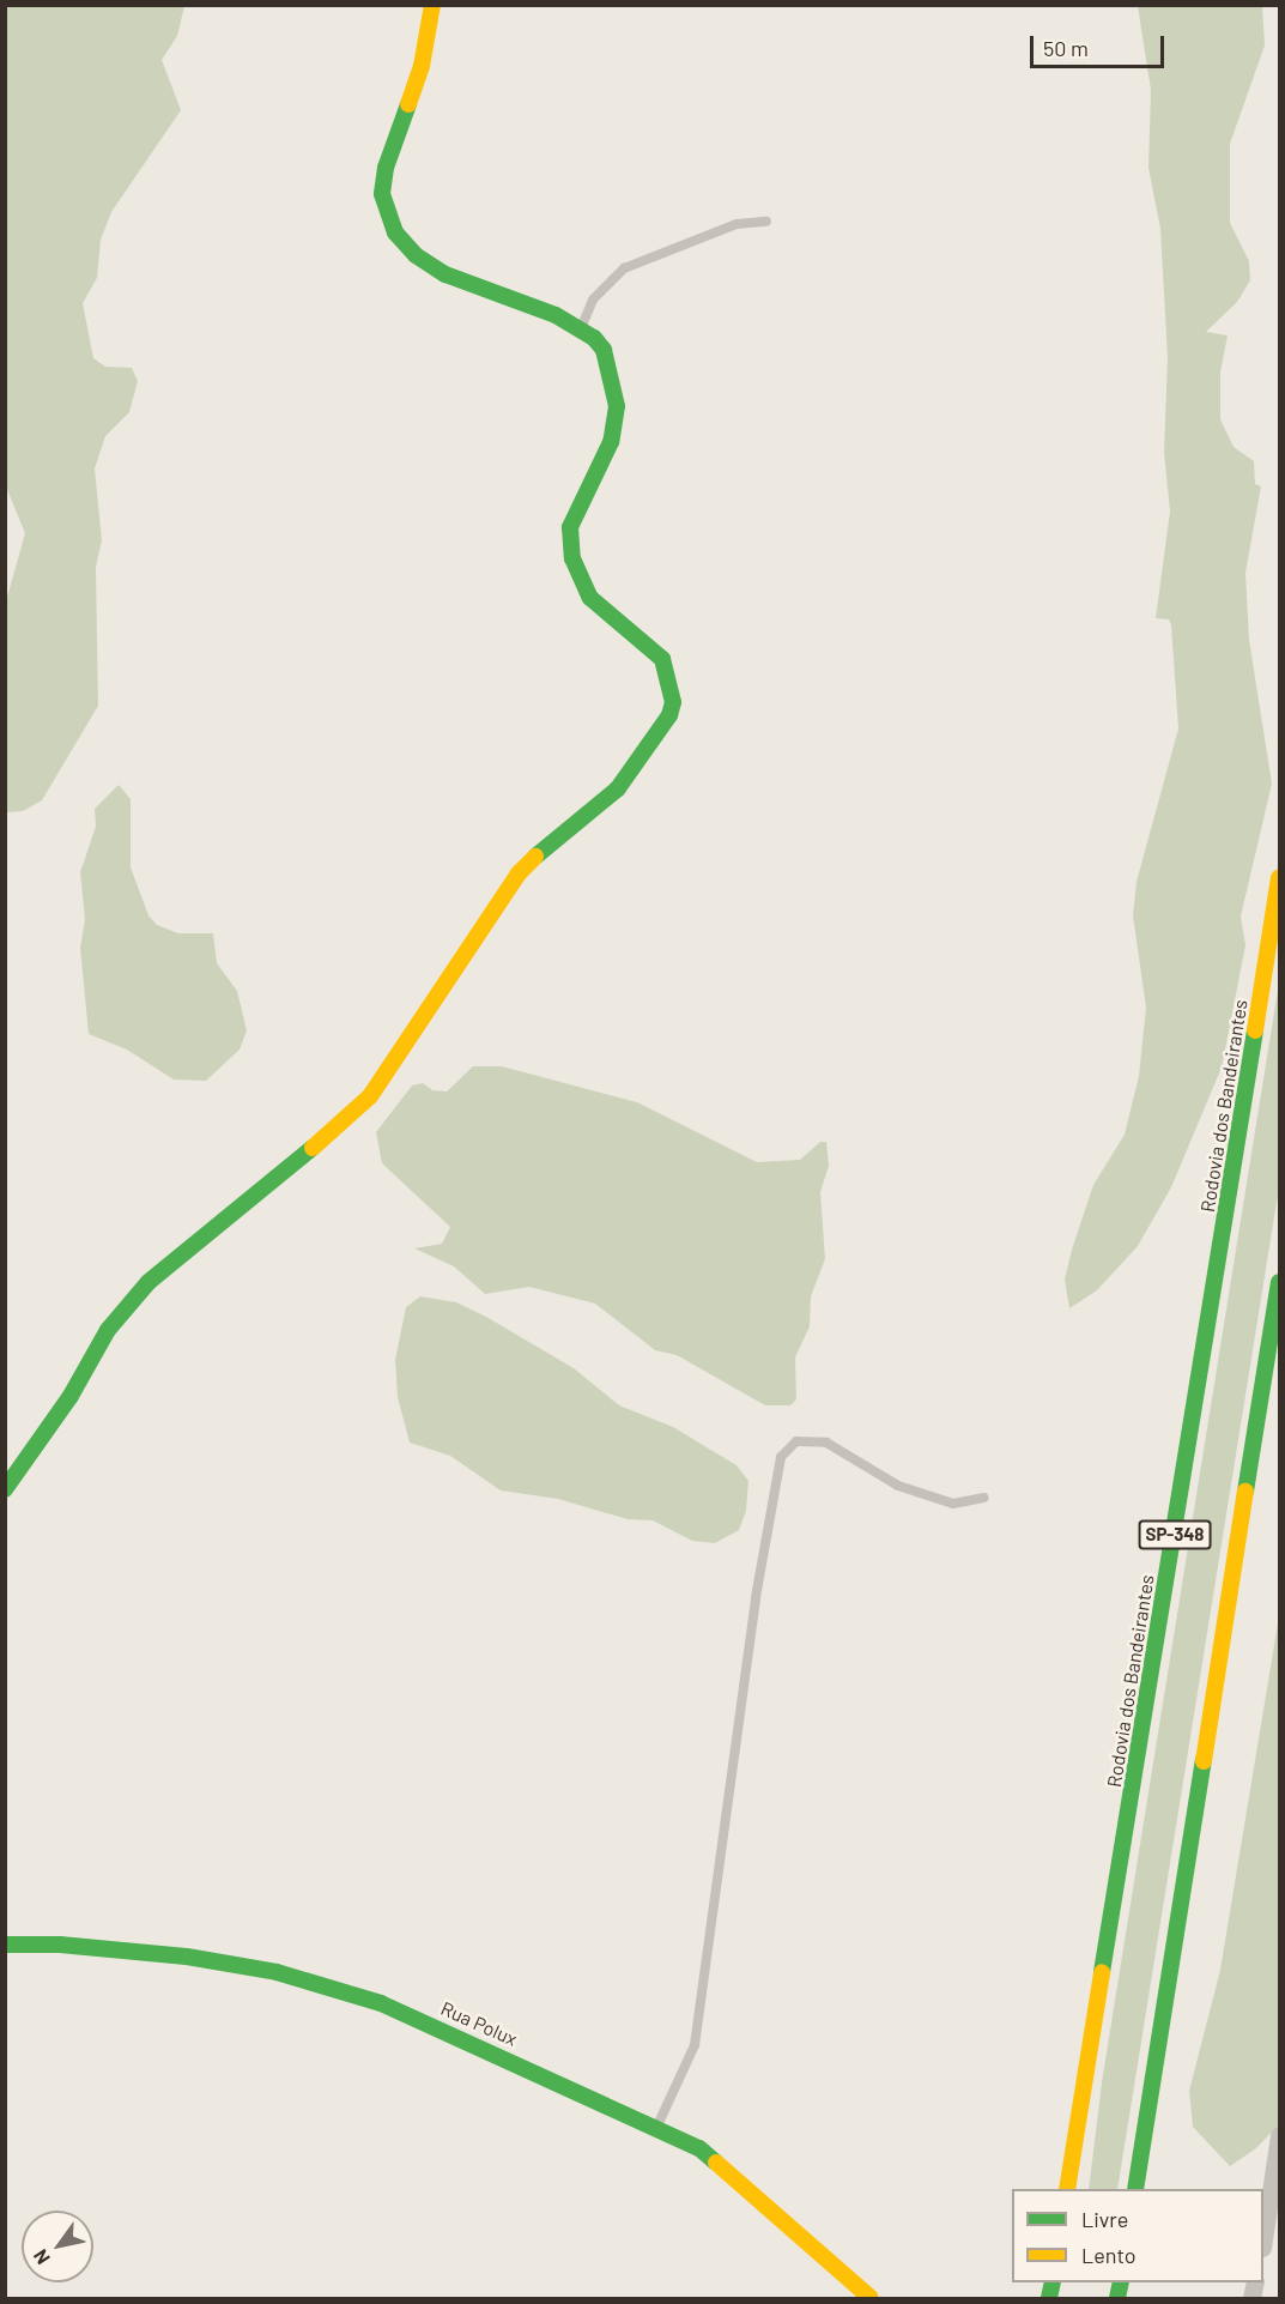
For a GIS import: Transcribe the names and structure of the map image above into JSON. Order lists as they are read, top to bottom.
{
  "streets": {
    "main road": ["Rodovia dos Bandeirantes", "SP-348", "Rua Polux"]
  },
  "legend": ["Livre", "Lento"],
  "scale_bar": "50 m",
  "north": "bottom left"
}
